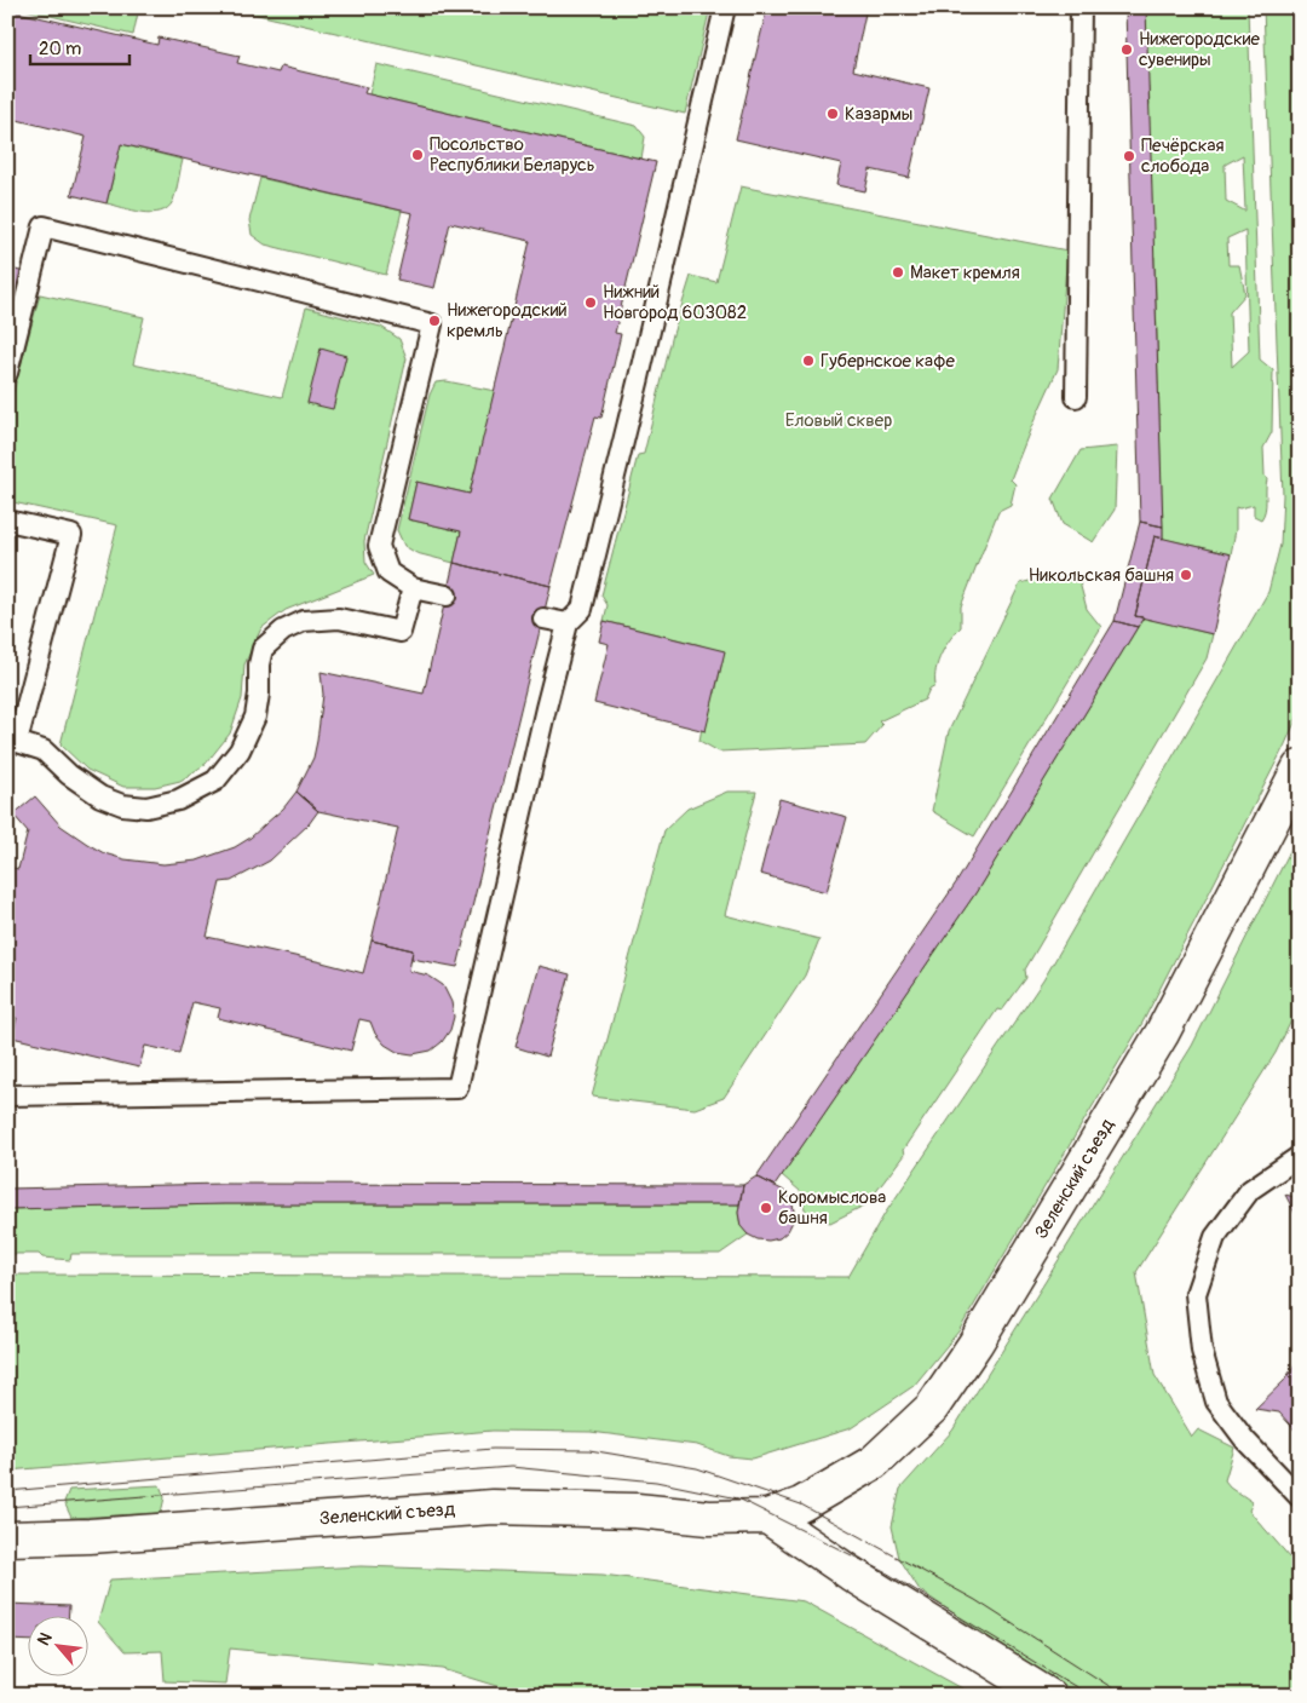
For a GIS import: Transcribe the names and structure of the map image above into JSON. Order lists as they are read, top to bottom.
{
  "streets": {
    "main road": ["Зеленский съезд"]
  },
  "parks": ["Еловый сквер"],
  "places": [
    "Нижегородские сувениры",
    "Казармы",
    "Посольство Республики Беларусь",
    "Печёрская слобода",
    "Макет кремля",
    "Нижний Новгород 603082",
    "Нижегородский кремль",
    "Губернское кафе",
    "Никольская башня",
    "Коромыслова башня"
  ],
  "scale_bar": "20 m",
  "north": "top left"
}
